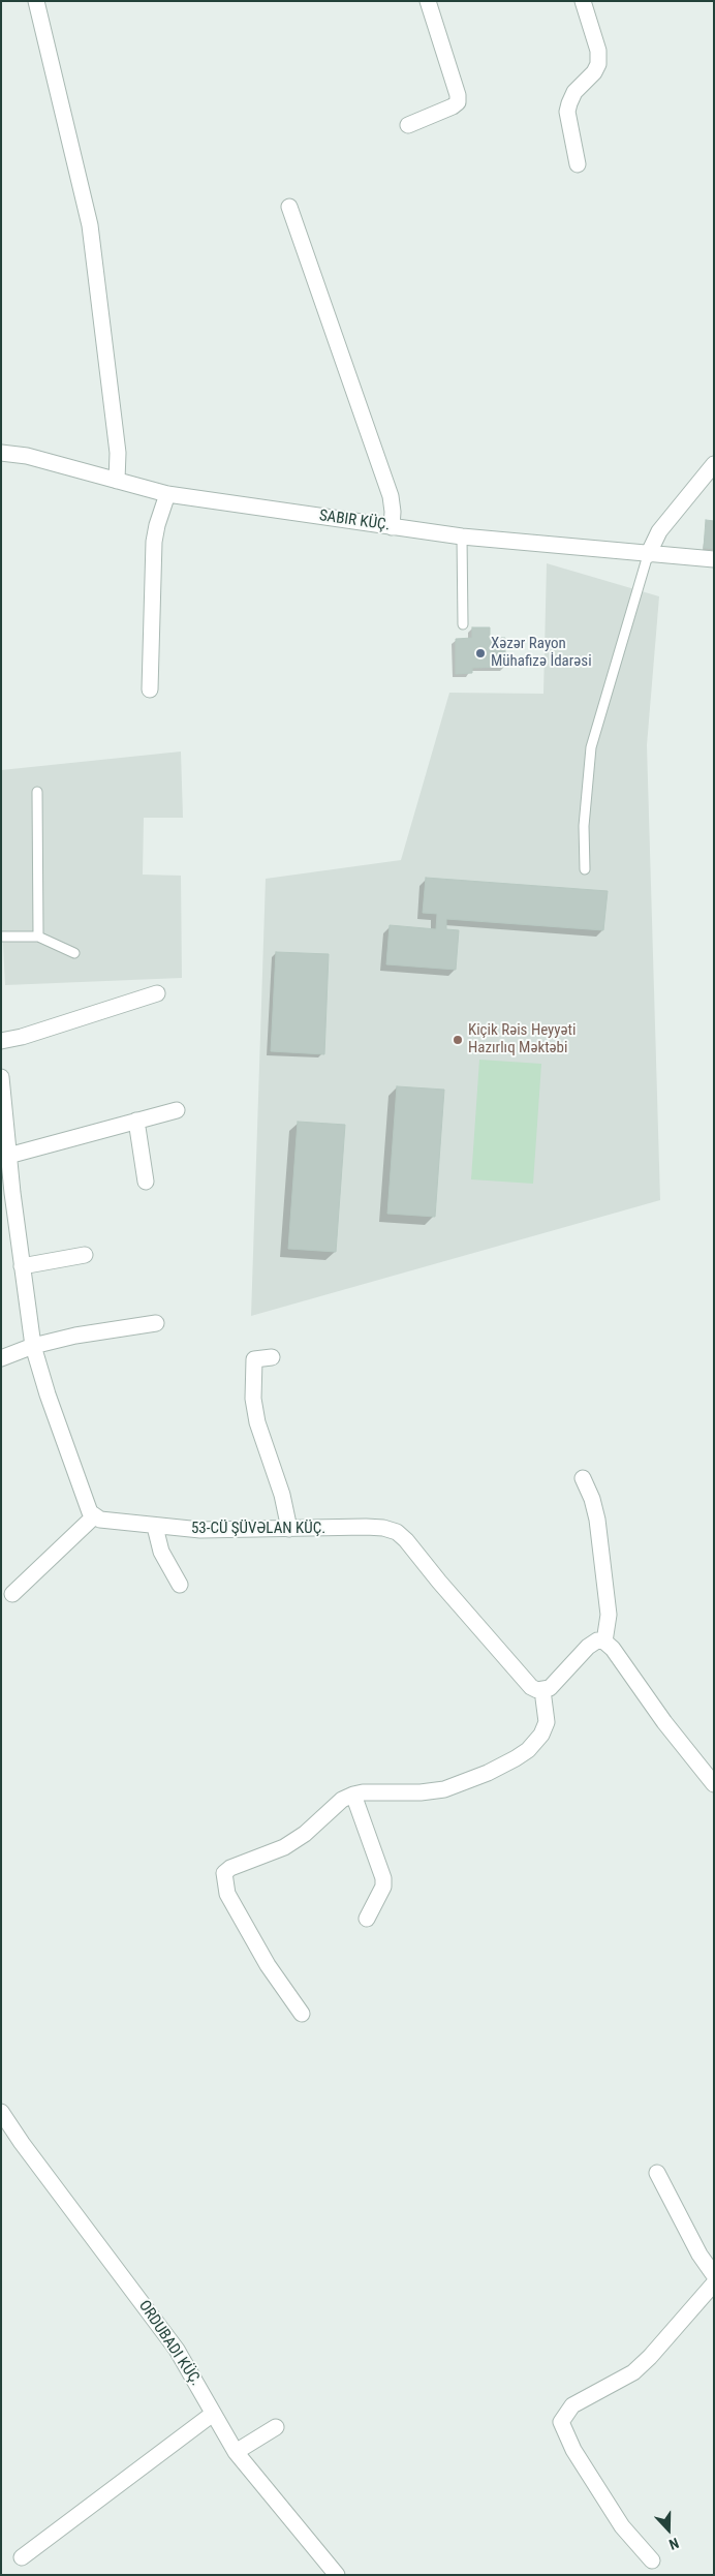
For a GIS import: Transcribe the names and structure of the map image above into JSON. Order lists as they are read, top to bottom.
{
  "streets": {
    "street": ["SABIR KÜÇ.", "53-CÜ ŞÜVƏLAN KÜÇ.", "ORDUBADI KÜÇ."]
  },
  "places": ["Xəzər Rayon Mühafizə İdarəsi", "Kiçik Rəis Heyyəti Hazırlıq Məktəbi"],
  "north": "bottom"
}
